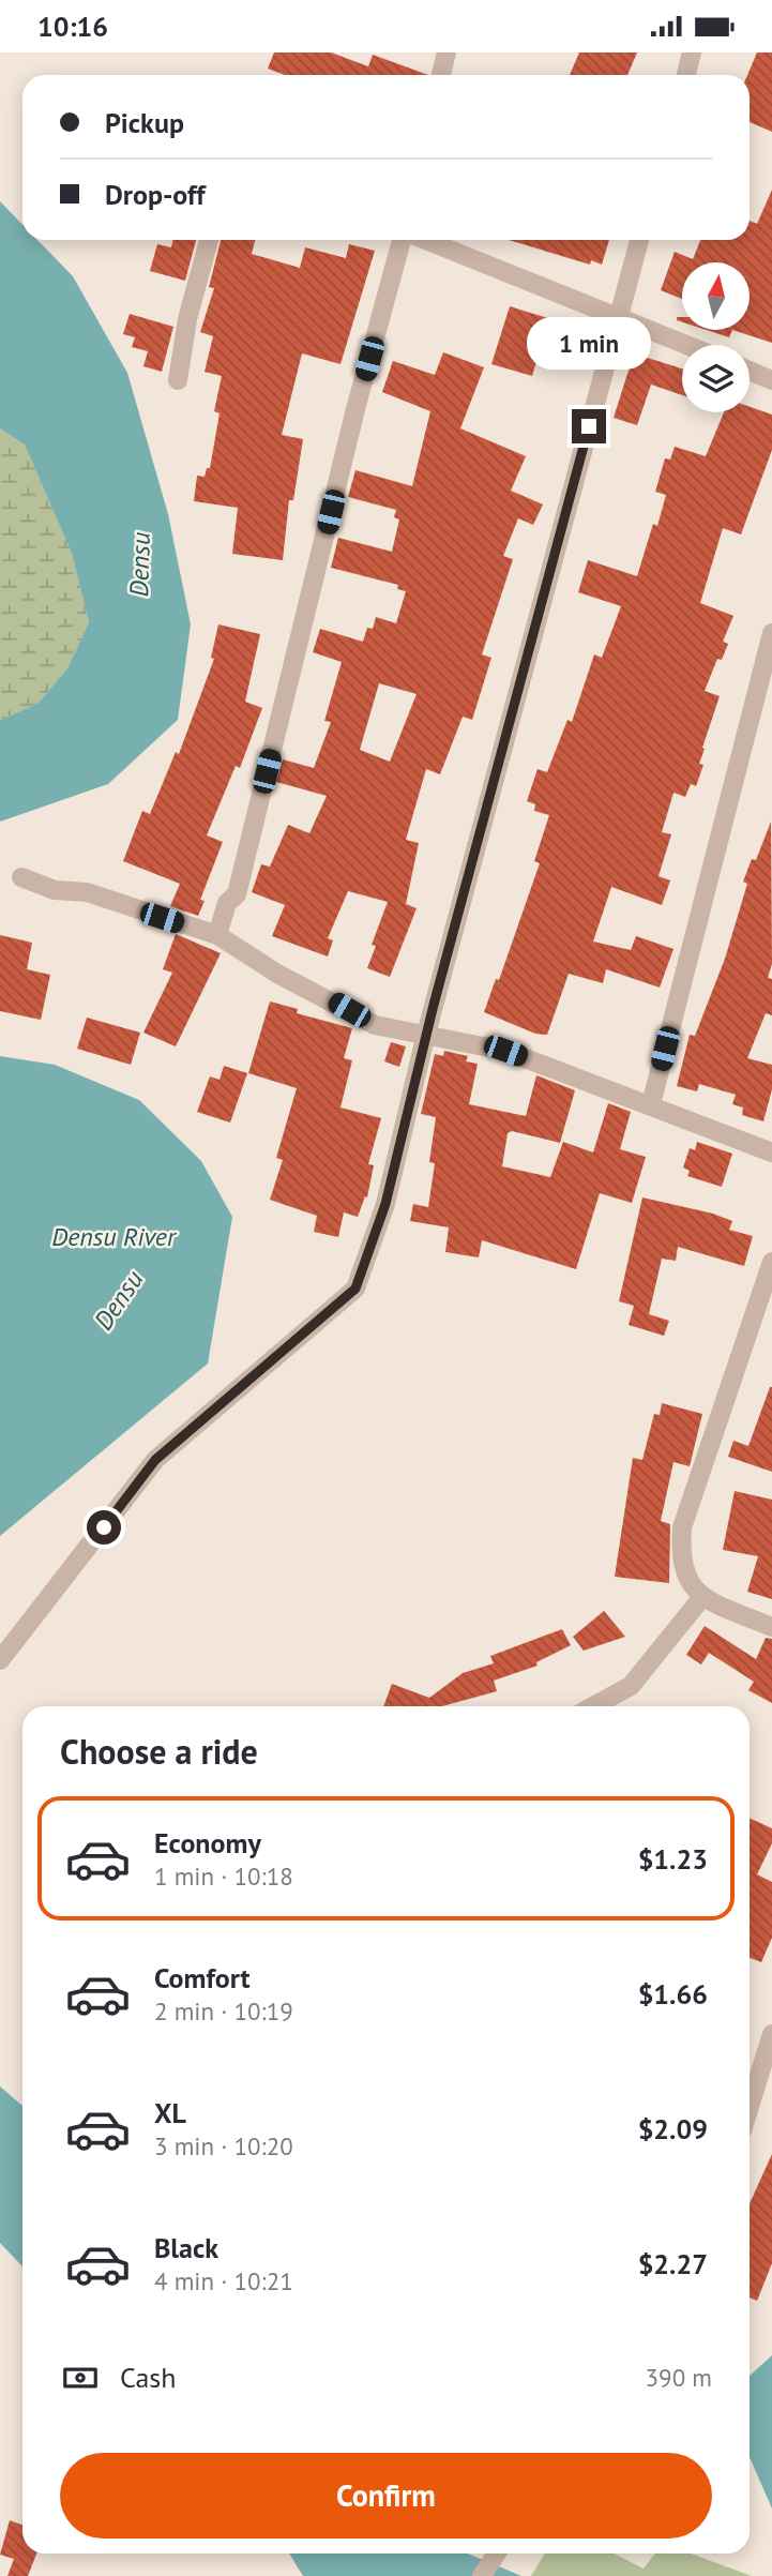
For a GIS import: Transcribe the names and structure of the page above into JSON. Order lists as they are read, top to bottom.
{
  "water": ["Densu", "Densu River"],
  "north": "top",
  "page": {
    "status": "10:16",
    "banner": ["Pickup", "Drop-off"],
    "bubble": "1 min",
    "heading": "Choose a ride",
    "list": [
      {
        "name": "Economy",
        "note": "1 min · 10:18",
        "value": "$1.23"
      },
      {
        "name": "Comfort",
        "note": "2 min · 10:19",
        "value": "$1.66"
      },
      {
        "name": "XL",
        "note": "3 min · 10:20",
        "value": "$2.09"
      },
      {
        "name": "Black",
        "note": "4 min · 10:21",
        "value": "$2.27"
      }
    ],
    "pay": ["Cash", "390 m"],
    "buttons": "Confirm"
  }
}
